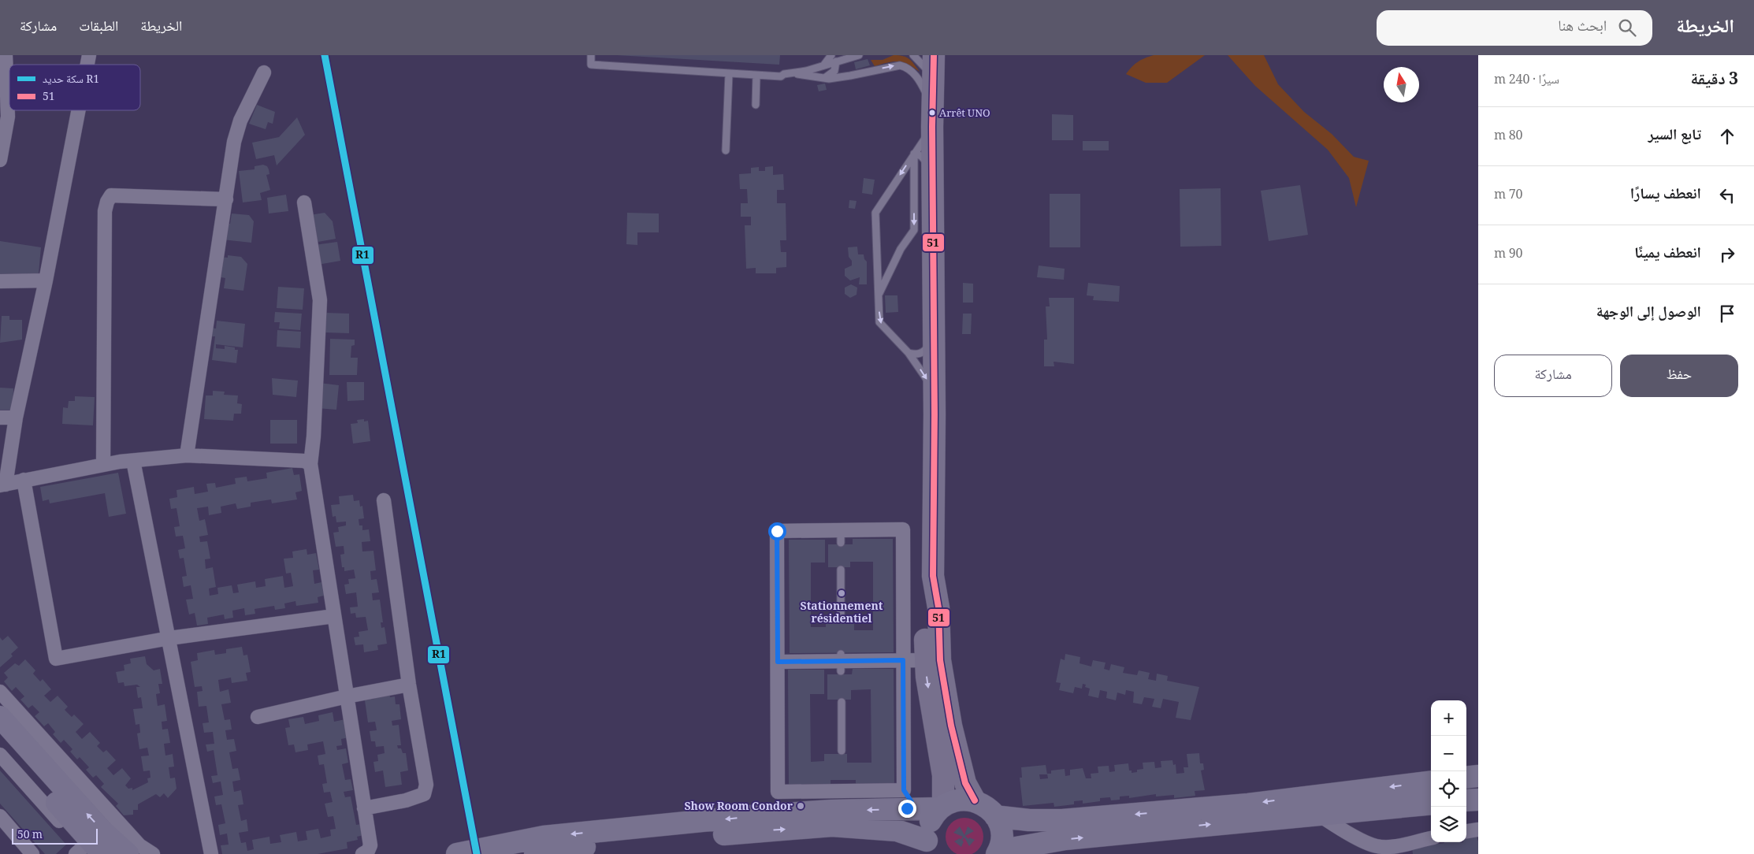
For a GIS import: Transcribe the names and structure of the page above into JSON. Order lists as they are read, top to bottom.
{
  "places": ["Arrêt UNO", "Stationnement résidentiel", "Show Room Condor"],
  "lines": ["rail line R1", "transit line 51"],
  "legend": ["سكة حديد R1", "51"],
  "scale_bar": "50 m",
  "north": "top",
  "page": {
    "header": "الخريطة",
    "search": "ابحث هنا",
    "nav": ["الخريطة", "الطبقات", "مشاركة"],
    "heading": ["3 دقيقة", "سيرًا · 240 m"],
    "list": [
      ["تابع السير", "80 m"],
      ["انعطف يسارًا", "70 m"],
      ["انعطف يمينًا", "90 m"],
      "الوصول إلى الوجهة"
    ],
    "buttons": ["حفظ", "مشاركة"],
    "map_buttons": ["+", "−"],
    "scale": "50 m"
  }
}
